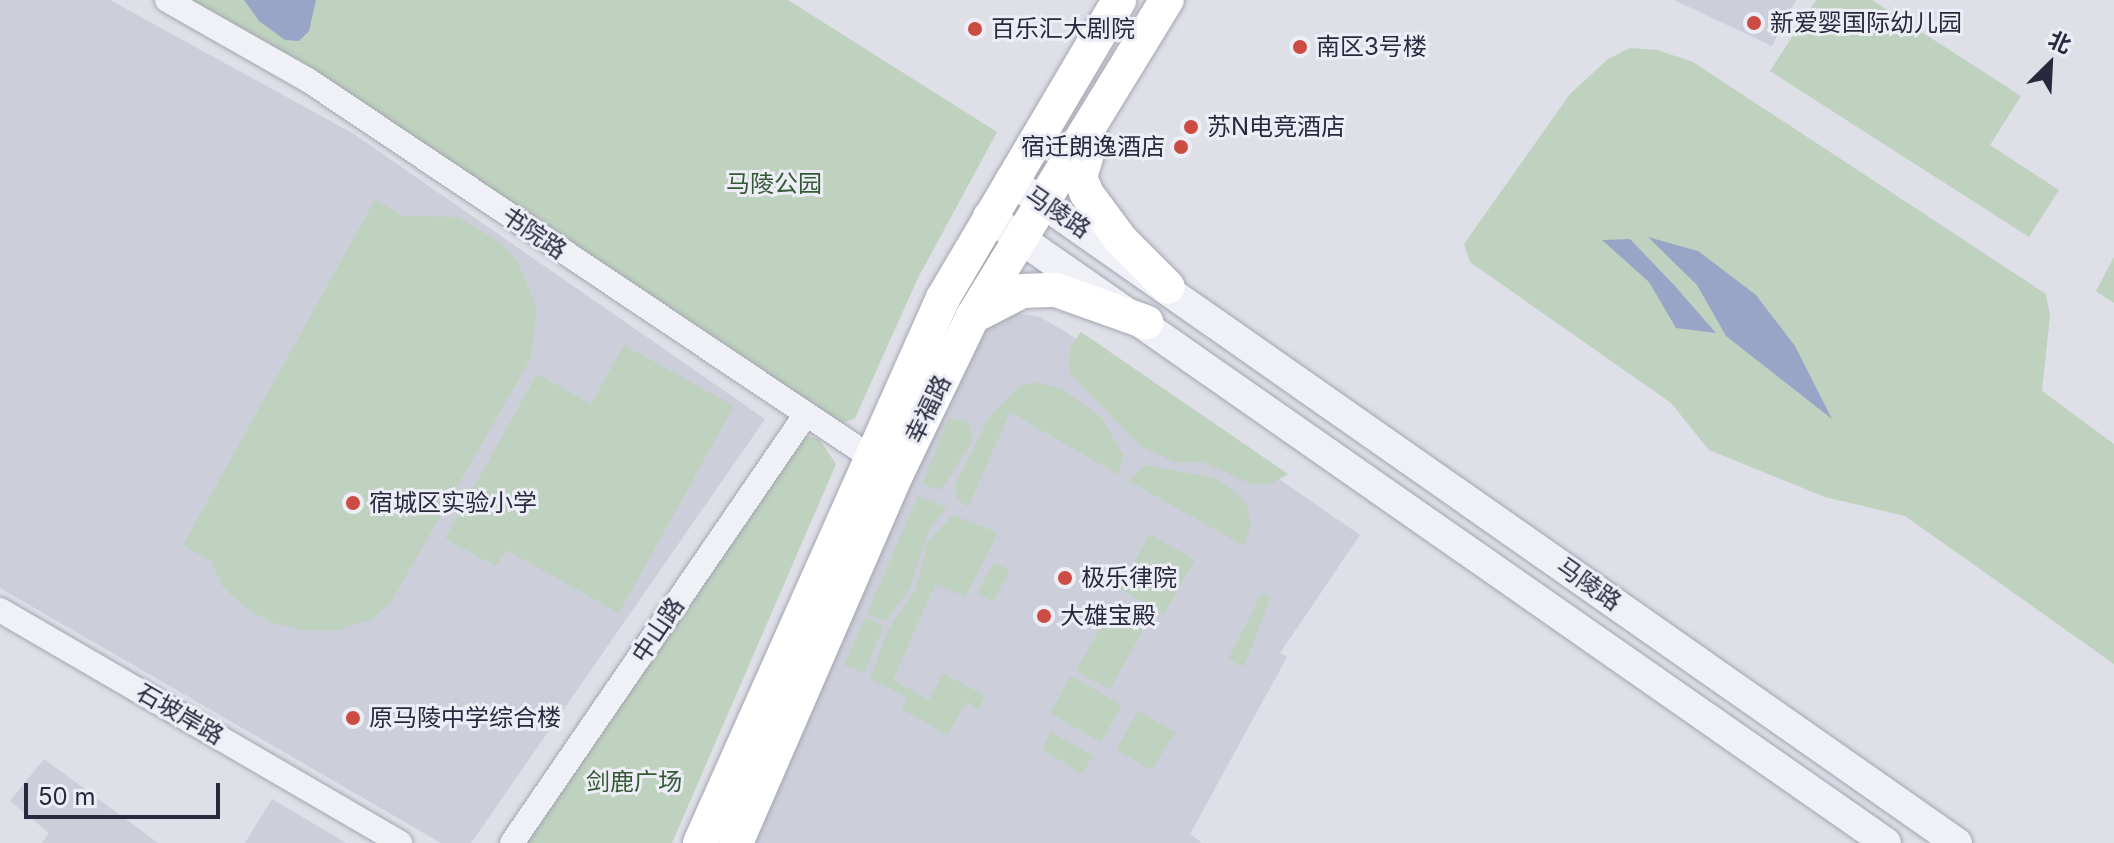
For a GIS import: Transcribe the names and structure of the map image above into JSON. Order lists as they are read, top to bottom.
{
  "streets": {
    "main road": ["马陵路", "幸福路"],
    "street": ["书院路", "中山路", "石坡岸路"]
  },
  "crossings": [
    ["马陵路", "幸福路"],
    ["书院路", "幸福路"],
    ["书院路", "中山路"]
  ],
  "parks": ["马陵公园", "剑鹿广场"],
  "places": [
    "新爱婴国际幼儿园",
    "百乐汇大剧院",
    "南区3号楼",
    "苏N电竞酒店",
    "宿迁朗逸酒店",
    "宿城区实验小学",
    "极乐律院",
    "大雄宝殿",
    "原马陵中学综合楼"
  ],
  "scale_bar": "50 m",
  "north": "top right"
}
